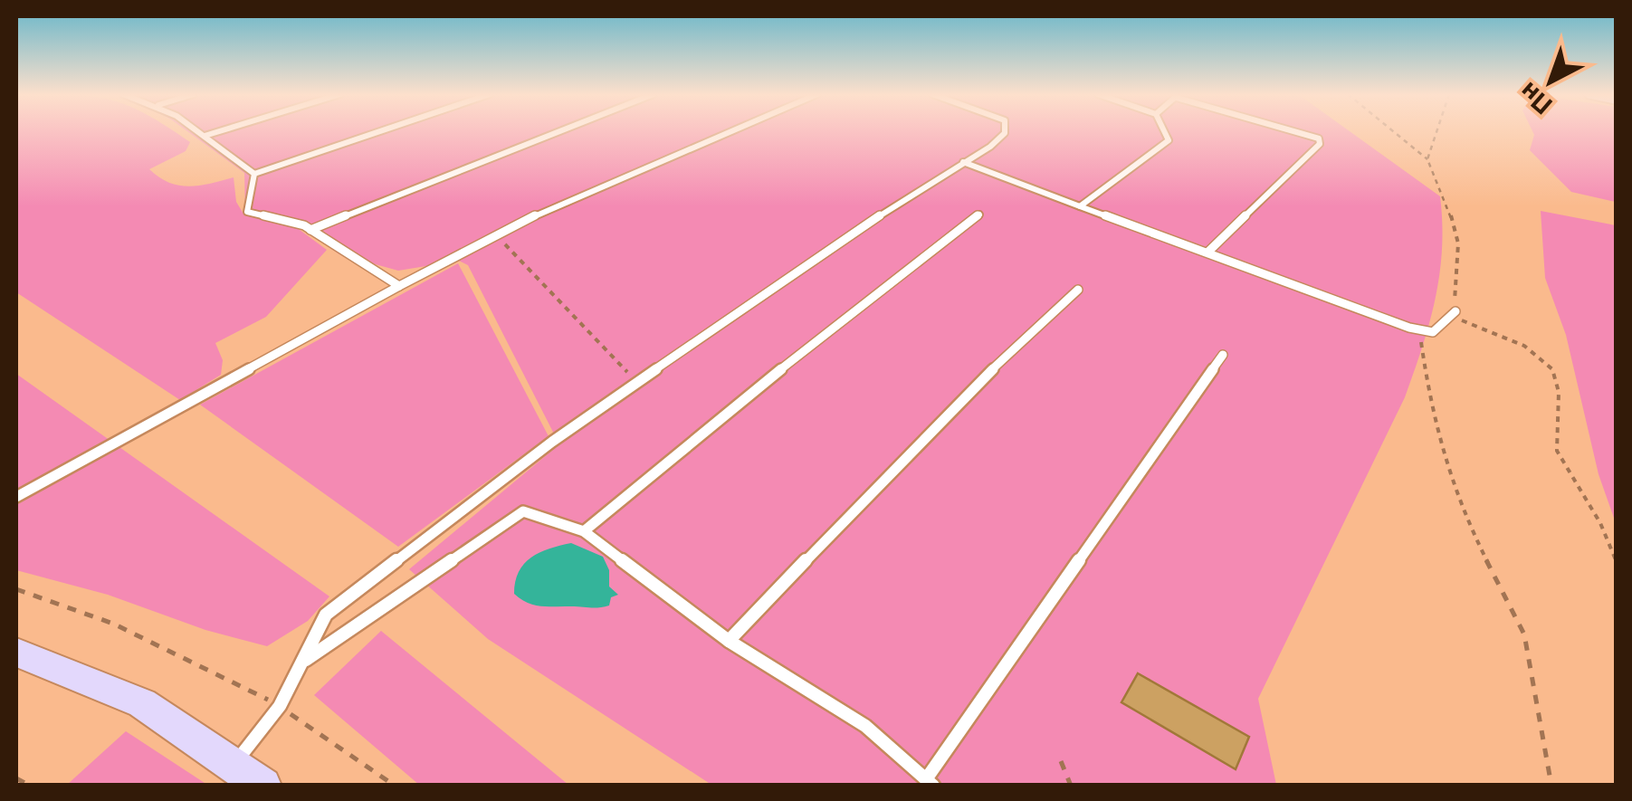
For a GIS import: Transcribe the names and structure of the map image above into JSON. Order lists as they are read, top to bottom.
{
  "north": "bottom left"
}
